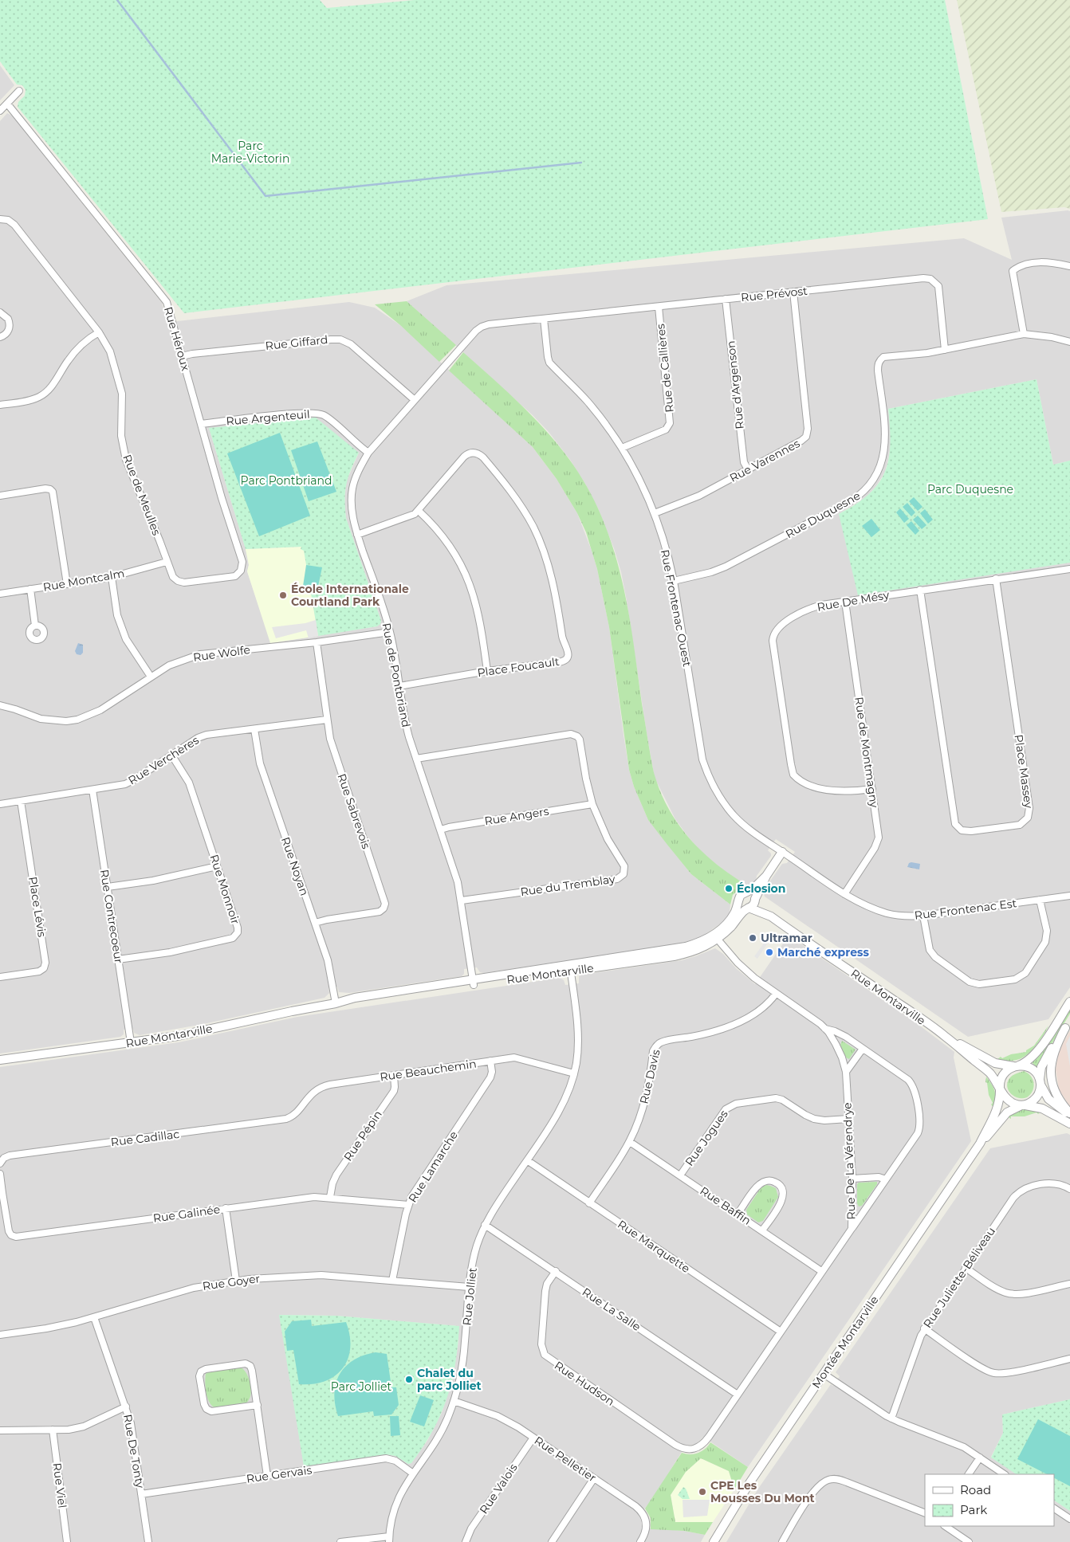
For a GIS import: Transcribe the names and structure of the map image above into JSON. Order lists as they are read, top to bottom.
{
  "streets": {
    "street": [
      "Rue Prévost",
      "Rue Héroux",
      "Rue Giffard",
      "Rue de Callières",
      "Rue d'Argenson",
      "Rue Argenteuil",
      "Rue Varennes",
      "Rue de Meulles",
      "Rue Duquesne",
      "Rue Montcalm",
      "Rue De Mésy",
      "Rue Frontenac Ouest",
      "Rue Wolfe",
      "Place Foucault",
      "Rue de Pontbriand",
      "Rue de Montmagny",
      "Rue Verchères",
      "Place Massey",
      "Rue Sabrevois",
      "Rue Angers",
      "Rue Noyan",
      "Rue du Tremblay",
      "Rue Monnoir",
      "Place Lévis",
      "Rue Frontenac Est",
      "Rue Contrecoeur",
      "Rue Montarville",
      "Rue Beauchemin",
      "Rue Davis",
      "Rue Pépin",
      "Rue Cadillac",
      "Rue Jogues",
      "Rue De La Vérendrye",
      "Rue Lamarche",
      "Rue Baffin",
      "Rue Galinée",
      "Rue Marquette",
      "Rue Juliette-Béliveau",
      "Rue Goyer",
      "Rue Jolliet",
      "Rue La Salle",
      "Montée Montarville",
      "Rue Hudson",
      "Rue De Tonty",
      "Rue Pelletier",
      "Rue Gervais",
      "Rue Viel",
      "Rue Valois"
    ]
  },
  "crossings": [
    ["Rue Prévost", "Rue de Callières"],
    ["Rue Prévost", "Rue d'Argenson"],
    ["Rue Prévost", "Rue Varennes"],
    ["Rue Prévost", "Rue Duquesne"],
    ["Rue Prévost", "Rue Frontenac Ouest"],
    ["Rue Prévost", "Rue de Pontbriand"],
    ["Rue Héroux", "Rue Giffard"],
    ["Rue Héroux", "Rue Argenteuil"],
    ["Rue Héroux", "Rue de Meulles"],
    ["Rue Giffard", "Rue de Pontbriand"],
    ["Rue de Callières", "Rue Frontenac Ouest"],
    ["Rue d'Argenson", "Rue Varennes"],
    ["Rue Argenteuil", "Rue de Pontbriand"],
    ["Rue Varennes", "Rue Frontenac Ouest"],
    ["Rue de Meulles", "Rue Montcalm"],
    ["Rue Duquesne", "Rue Frontenac Ouest"],
    ["Rue De Mésy", "Rue de Montmagny"],
    ["Rue De Mésy", "Place Massey"],
    ["Rue Frontenac Ouest", "Rue de Pontbriand"],
    ["Rue Frontenac Ouest", "Rue Frontenac Est"],
    ["Rue Frontenac Ouest", "Rue Montarville"],
    ["Rue Wolfe", "Rue de Pontbriand"],
    ["Rue Wolfe", "Rue Sabrevois"],
    ["Place Foucault", "Rue de Pontbriand"],
    ["Rue de Pontbriand", "Rue Angers"],
    ["Rue de Pontbriand", "Rue du Tremblay"],
    ["Rue de Pontbriand", "Rue Montarville"],
    ["Rue de Montmagny", "Rue Frontenac Est"],
    ["Rue Verchères", "Rue Sabrevois"],
    ["Rue Verchères", "Rue Noyan"],
    ["Rue Verchères", "Rue Monnoir"],
    ["Rue Verchères", "Place Lévis"],
    ["Rue Verchères", "Rue Contrecoeur"],
    ["Rue Sabrevois", "Rue Noyan"],
    ["Rue Angers", "Rue du Tremblay"],
    ["Rue Noyan", "Rue Montarville"],
    ["Rue Monnoir", "Rue Contrecoeur"],
    ["Rue Frontenac Est", "Rue Montarville"],
    ["Rue Contrecoeur", "Rue Montarville"],
    ["Rue Montarville", "Rue De La Vérendrye"],
    ["Rue Montarville", "Rue Jolliet"],
    ["Rue Montarville", "Montée Montarville"],
    ["Rue Beauchemin", "Rue Pépin"],
    ["Rue Beauchemin", "Rue Cadillac"],
    ["Rue Beauchemin", "Rue Lamarche"],
    ["Rue Beauchemin", "Rue Jolliet"],
    ["Rue Davis", "Rue De La Vérendrye"],
    ["Rue Davis", "Rue Baffin"],
    ["Rue Davis", "Rue Marquette"],
    ["Rue Pépin", "Rue Galinée"],
    ["Rue Jogues", "Rue De La Vérendrye"],
    ["Rue Jogues", "Rue Baffin"],
    ["Rue De La Vérendrye", "Rue Baffin"],
    ["Rue De La Vérendrye", "Rue Marquette"],
    ["Rue De La Vérendrye", "Rue La Salle"],
    ["Rue De La Vérendrye", "Rue Hudson"],
    ["Rue Lamarche", "Rue Galinée"],
    ["Rue Lamarche", "Rue Goyer"],
    ["Rue Marquette", "Rue Jolliet"],
    ["Rue Goyer", "Rue Jolliet"],
    ["Rue Goyer", "Rue De Tonty"],
    ["Rue Jolliet", "Rue La Salle"],
    ["Rue Jolliet", "Rue Pelletier"],
    ["Rue Jolliet", "Rue Gervais"],
    ["Rue La Salle", "Rue Hudson"],
    ["Rue De Tonty", "Rue Gervais"],
    ["Rue Pelletier", "Rue Valois"]
  ],
  "parks": [
    "Parc Marie-Victorin",
    "Parc Pontbriand",
    "Parc Duquesne",
    "Parc Jolliet"
  ],
  "places": [
    "École Internationale Courtland Park",
    "Éclosion",
    "Ultramar",
    "Marché express",
    "Chalet du parc Jolliet",
    "CPE Les Mousses Du Mont"
  ],
  "legend": ["Road", "Park"]
}
